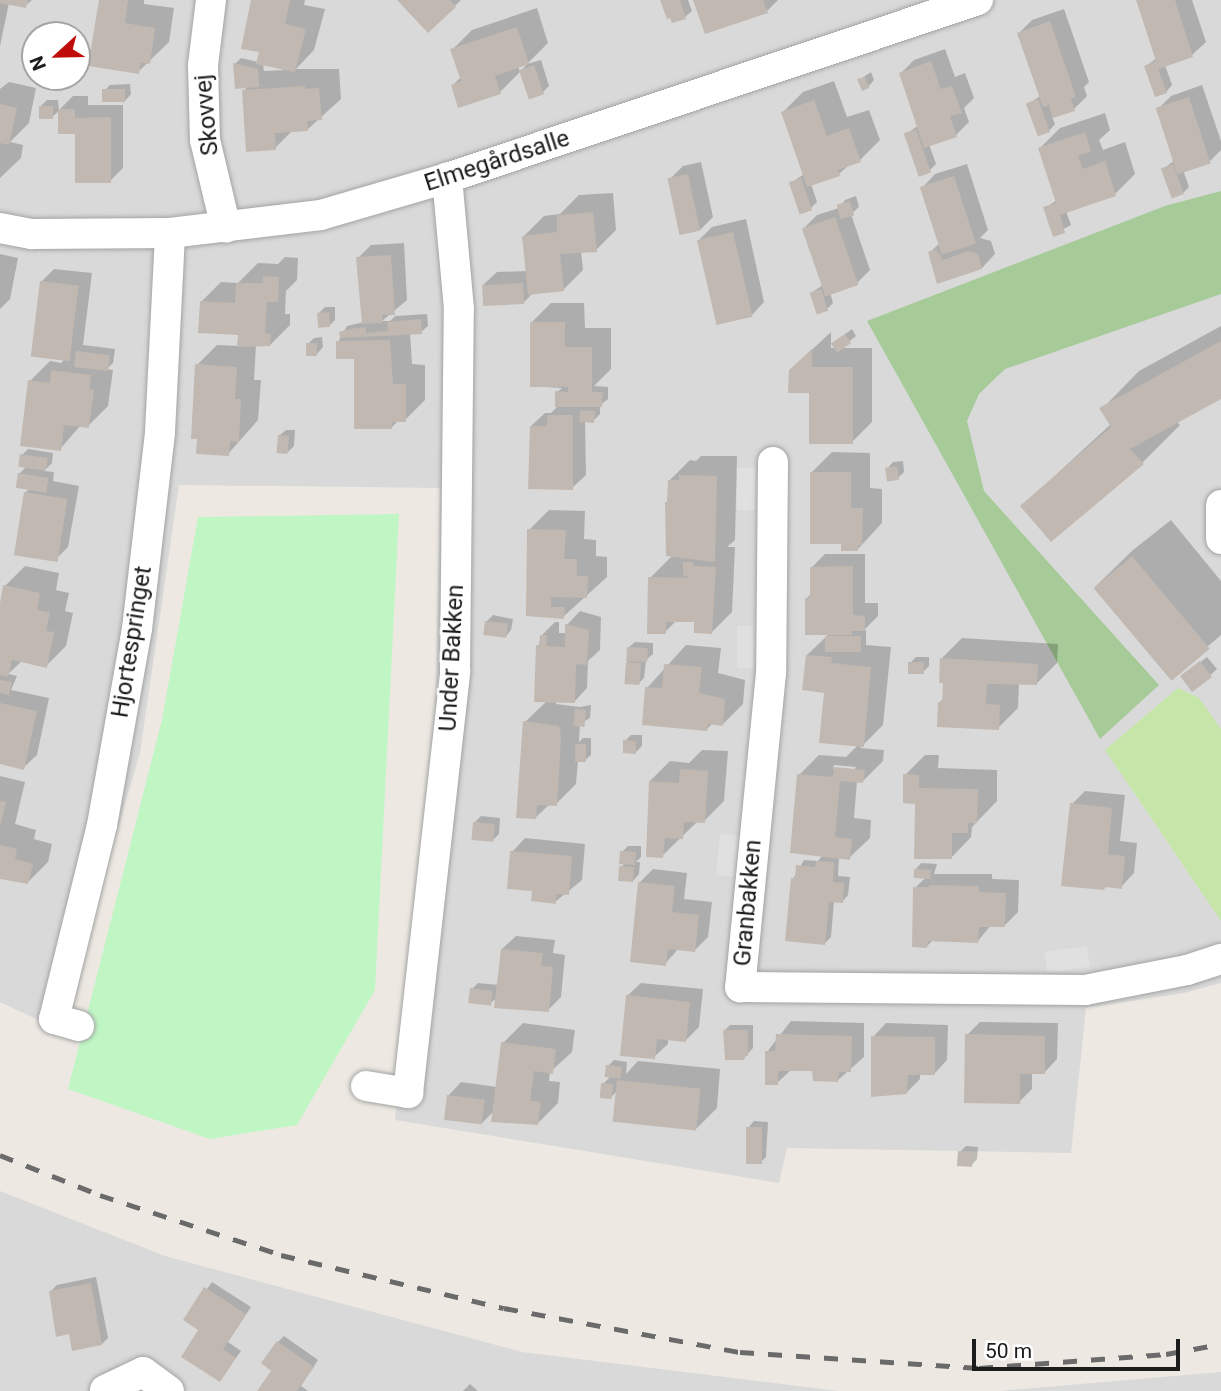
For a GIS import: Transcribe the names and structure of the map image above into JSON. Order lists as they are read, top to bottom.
{
  "streets": {
    "street": [
      "Skovvej",
      "Elmegårdsalle",
      "Hjortespringet",
      "Under Bakken",
      "Granbakken"
    ]
  },
  "crossings": [
    ["Skovvej", "Elmegårdsalle"],
    ["Elmegårdsalle", "Hjortespringet"],
    ["Elmegårdsalle", "Under Bakken"]
  ],
  "scale_bar": "50 m",
  "north": "left"
}
